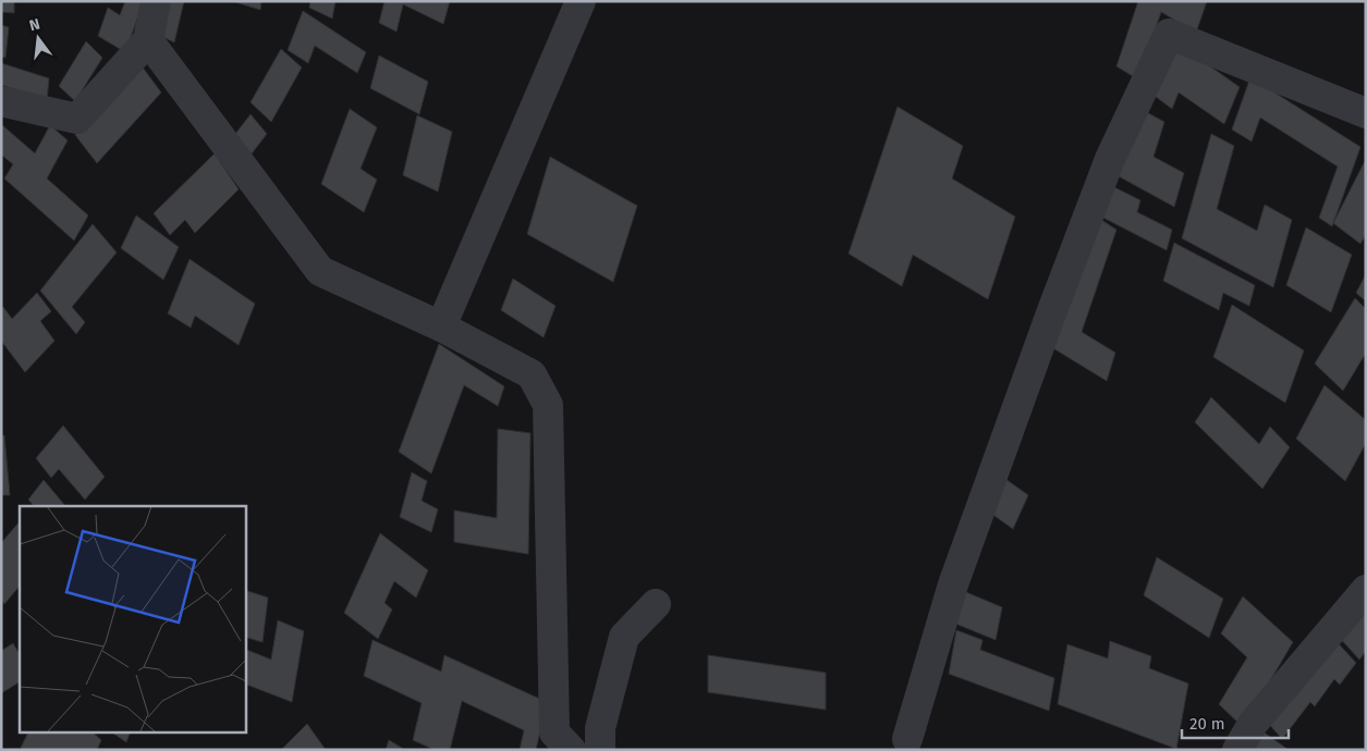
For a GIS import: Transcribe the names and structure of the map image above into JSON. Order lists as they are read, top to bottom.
{
  "scale_bar": "20 m",
  "north": "top"
}
